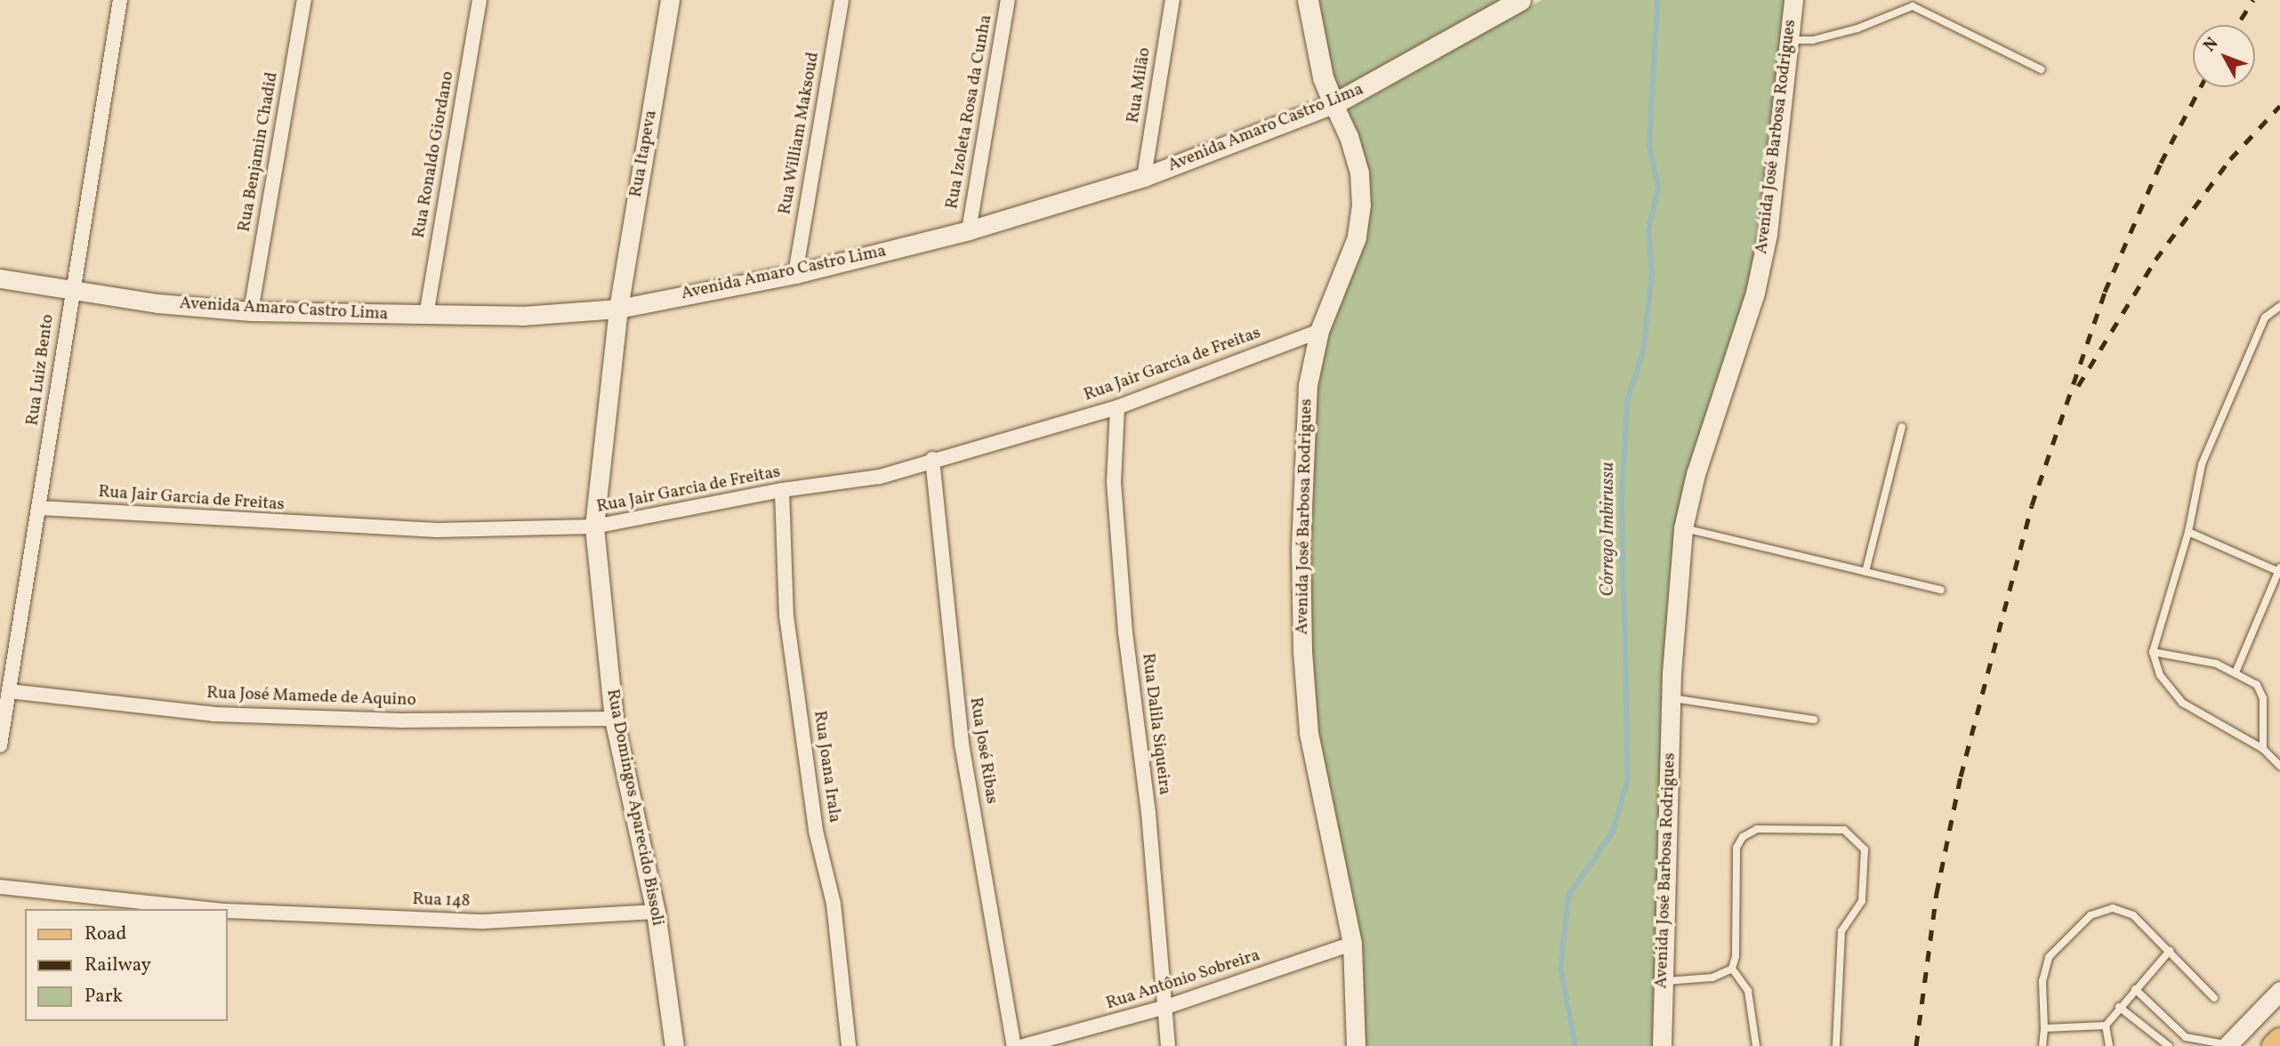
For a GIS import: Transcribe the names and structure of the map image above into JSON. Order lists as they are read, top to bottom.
{
  "streets": {
    "main road": ["Avenida Amaro Castro Lima", "Avenida José Barbosa Rodrigues"],
    "street": [
      "Rua Milão",
      "Rua Izoleta Rosa da Cunha",
      "Rua William Maksoud",
      "Rua Benjamin Chadid",
      "Rua Itapeva",
      "Rua Ronaldo Giordano",
      "Rua Jair Garcia de Freitas",
      "Rua Luiz Bento",
      "Rua José Mamede de Aquino",
      "Rua Dalila Siqueira",
      "Rua José Ribas",
      "Rua Joana Irala",
      "Rua Domingos Aparecido Bissoli",
      "Rua 148",
      "Rua Antônio Sobreira"
    ]
  },
  "crossings": [
    ["Rua Milão", "Avenida Amaro Castro Lima"],
    ["Rua Izoleta Rosa da Cunha", "Avenida Amaro Castro Lima"],
    ["Avenida Amaro Castro Lima", "Rua William Maksoud"],
    ["Avenida Amaro Castro Lima", "Avenida José Barbosa Rodrigues"],
    ["Avenida Amaro Castro Lima", "Rua Benjamin Chadid"],
    ["Avenida Amaro Castro Lima", "Rua Itapeva"],
    ["Avenida Amaro Castro Lima", "Rua Ronaldo Giordano"],
    ["Avenida Amaro Castro Lima", "Rua Luiz Bento"],
    ["Avenida Amaro Castro Lima", "Rua Domingos Aparecido Bissoli"],
    ["Avenida José Barbosa Rodrigues", "Rua Jair Garcia de Freitas"],
    ["Avenida José Barbosa Rodrigues", "Rua Antônio Sobreira"],
    ["Rua Itapeva", "Rua Domingos Aparecido Bissoli"],
    ["Rua Jair Garcia de Freitas", "Rua Luiz Bento"],
    ["Rua Jair Garcia de Freitas", "Rua Dalila Siqueira"],
    ["Rua Jair Garcia de Freitas", "Rua José Ribas"],
    ["Rua Jair Garcia de Freitas", "Rua Joana Irala"],
    ["Rua Jair Garcia de Freitas", "Rua Domingos Aparecido Bissoli"],
    ["Rua Luiz Bento", "Rua José Mamede de Aquino"],
    ["Rua José Mamede de Aquino", "Rua Domingos Aparecido Bissoli"],
    ["Rua Dalila Siqueira", "Rua Antônio Sobreira"],
    ["Rua Domingos Aparecido Bissoli", "Rua 148"]
  ],
  "water": ["Córrego Imbirussu"],
  "legend": ["Road", "Railway", "Park"],
  "north": "top left"
}
